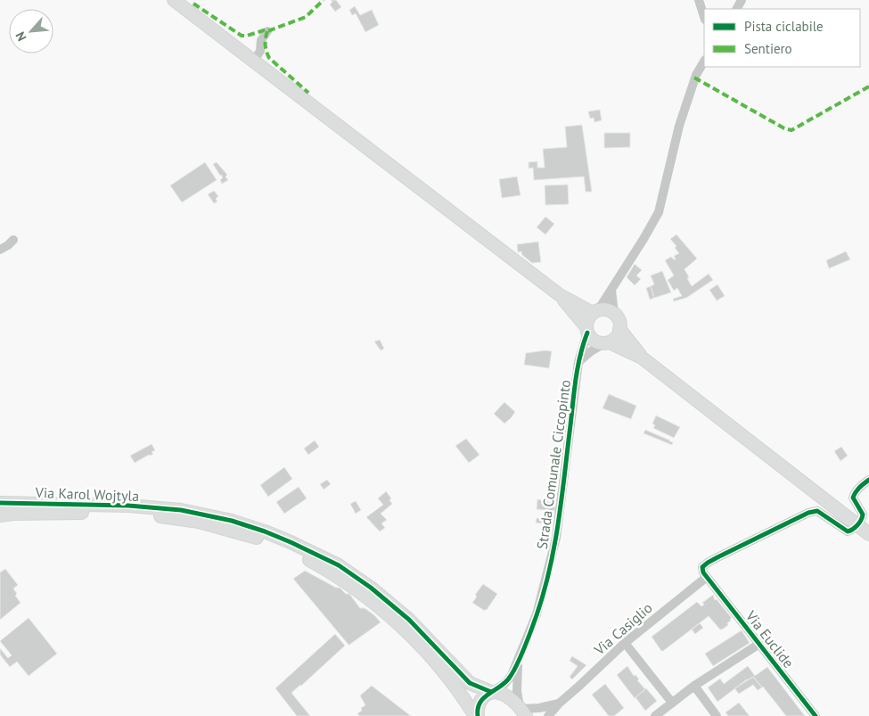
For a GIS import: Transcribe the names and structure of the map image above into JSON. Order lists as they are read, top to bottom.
{
  "streets": {
    "street": [
      "Strada Comunale Ciccopinto",
      "Via Karol Wojtyla",
      "Via Casiglio",
      "Via Euclide"
    ]
  },
  "crossings": [
    ["Strada Comunale Ciccopinto", "Via Karol Wojtyla"],
    ["Strada Comunale Ciccopinto", "Via Casiglio"],
    ["Via Karol Wojtyla", "Via Casiglio"],
    ["Via Casiglio", "Via Euclide"]
  ],
  "legend": ["Pista ciclabile", "Sentiero"],
  "north": "bottom left"
}
